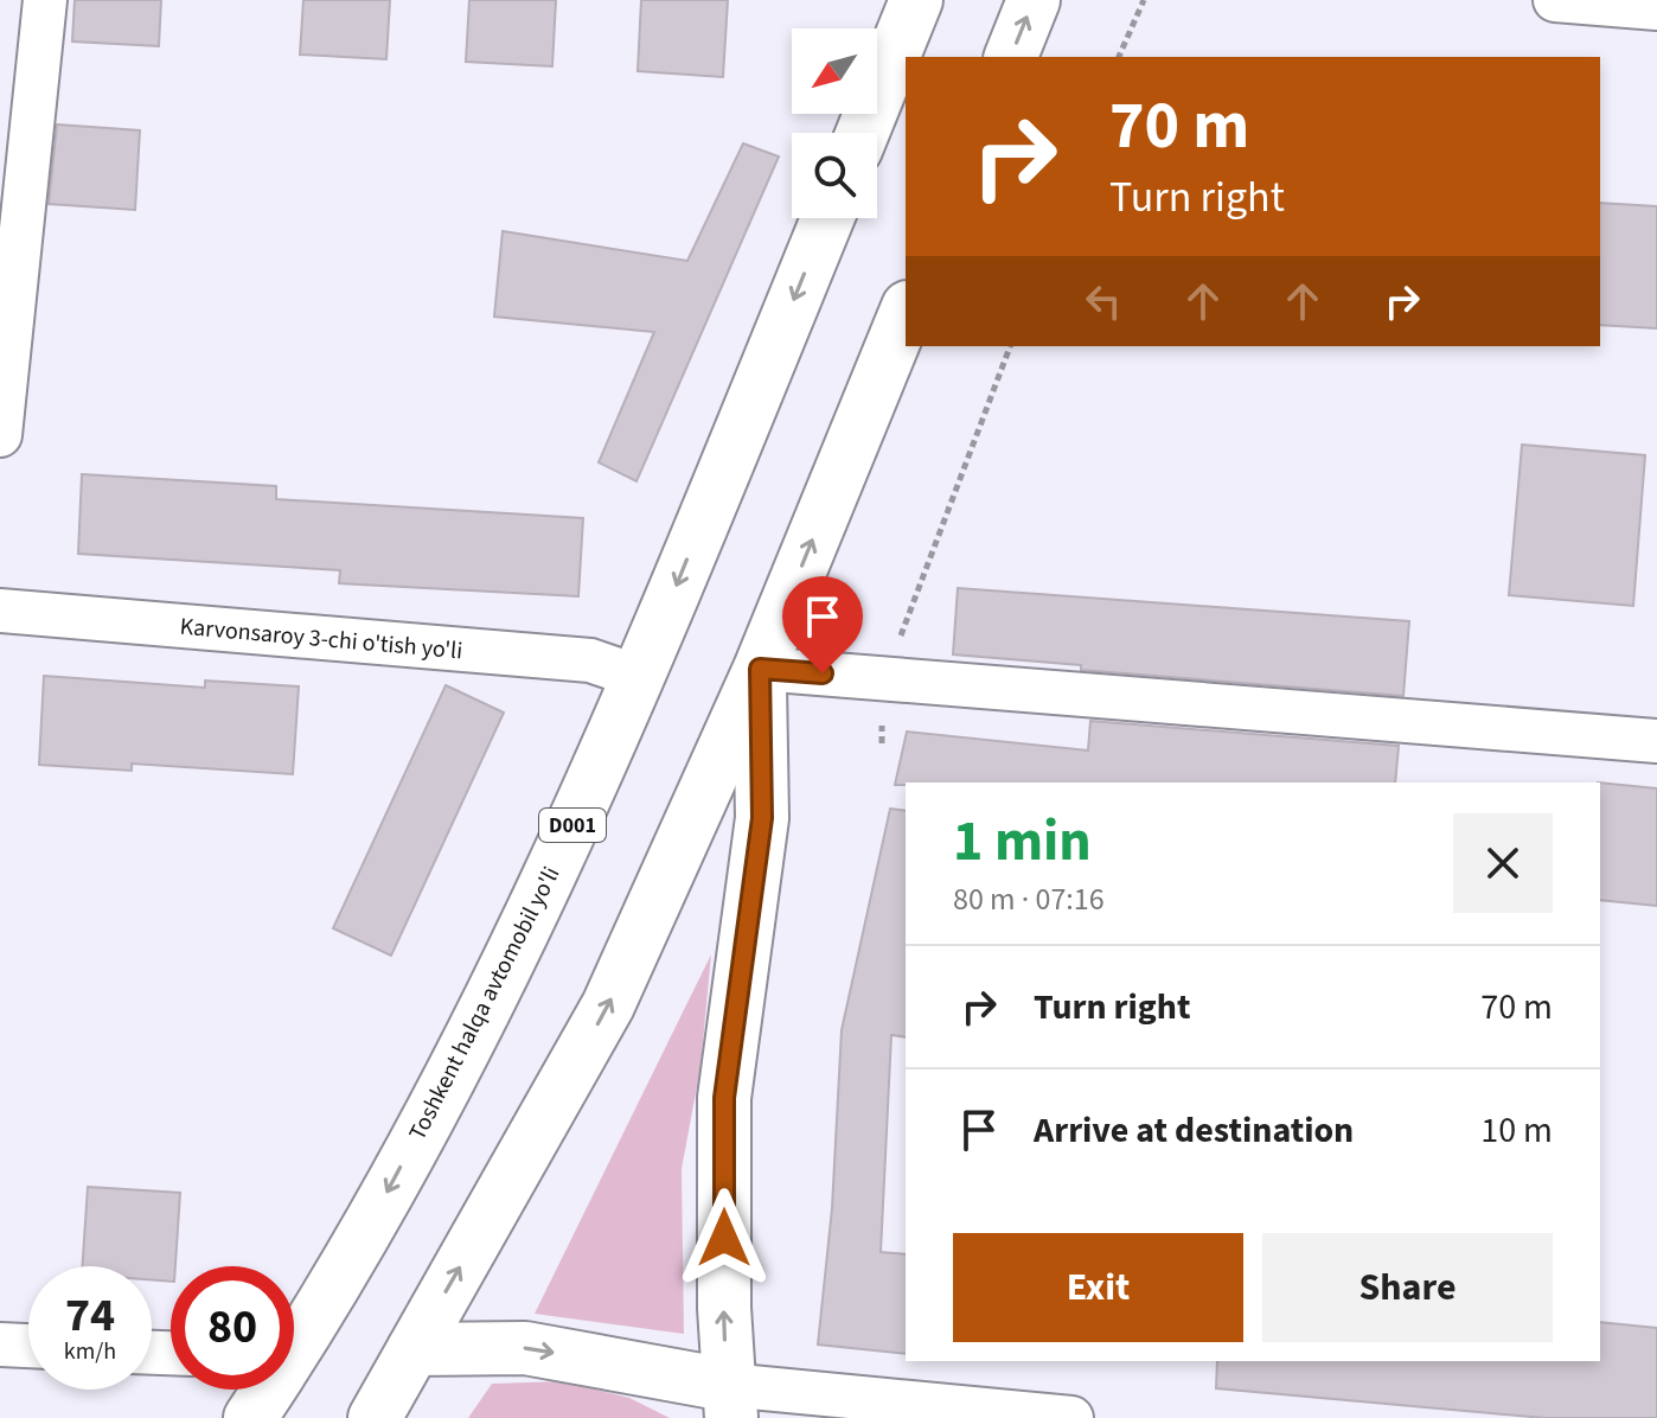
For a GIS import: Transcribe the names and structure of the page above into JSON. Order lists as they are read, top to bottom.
{
  "streets": {
    "highway": ["D001", "Toshkent halqa avtomobil yo'li"],
    "street": ["Karvonsaroy 3-chi o'tish yo'li"]
  },
  "crossings": [
    ["Karvonsaroy 3-chi o'tish yo'li", "Toshkent halqa avtomobil yo'li"]
  ],
  "north": "bottom left",
  "page": {
    "turn": ["70 m", "Turn right"],
    "heading": ["1 min", "80 m · 07:16"],
    "list": [
      {
        "name": "Turn right",
        "value": "70 m"
      },
      {
        "name": "Arrive at destination",
        "value": "10 m"
      }
    ],
    "buttons": ["Exit", "Share"],
    "speed": "74 km/h",
    "limit": "80"
  }
}
